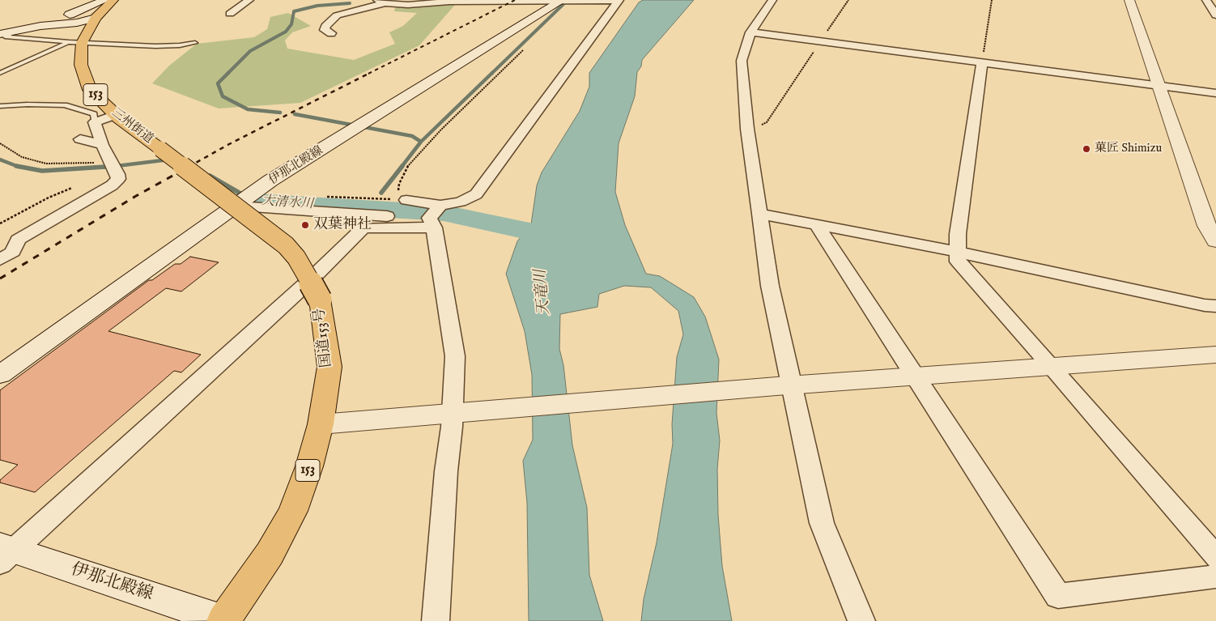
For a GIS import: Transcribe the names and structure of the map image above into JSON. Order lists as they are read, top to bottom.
{
  "streets": {
    "highway": ["153", "三州街道", "国道153号"],
    "main road": ["伊那北殿線"]
  },
  "crossings": [
    ["三州街道", "国道153号"],
    ["伊那北殿線", "国道153号"]
  ],
  "water": ["大清水川", "天竜川"],
  "places": ["菓匠 Shimizu", "双葉神社"]
}
